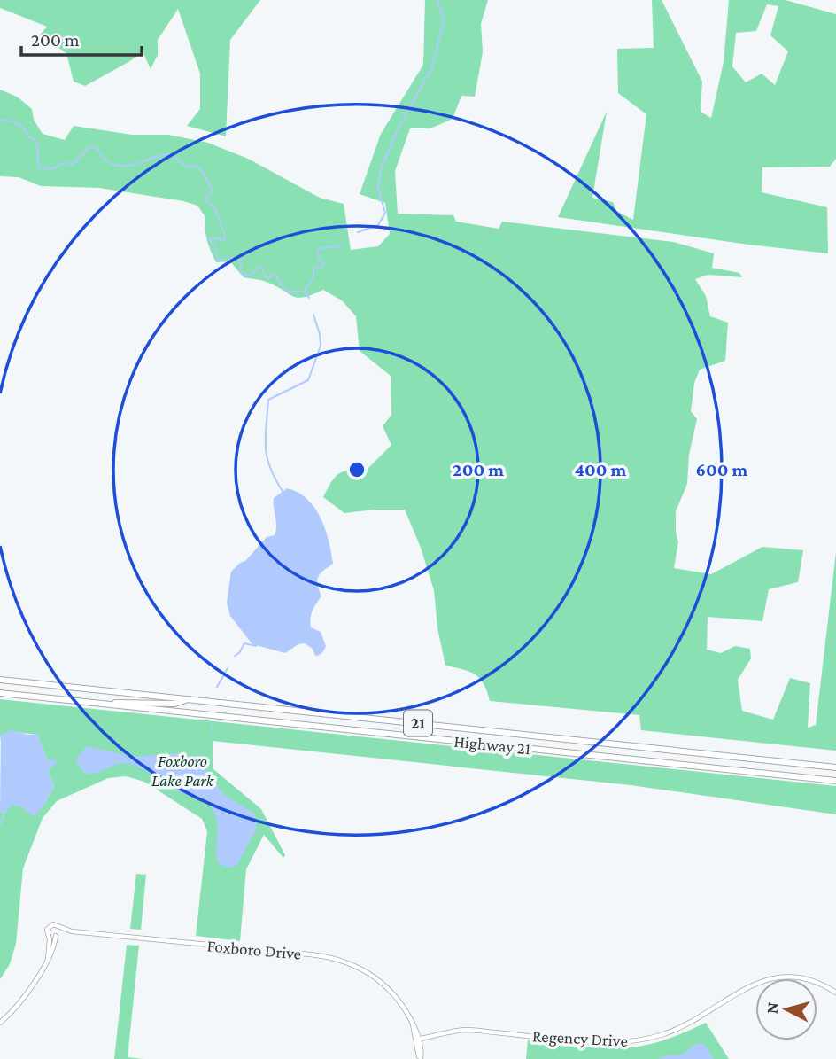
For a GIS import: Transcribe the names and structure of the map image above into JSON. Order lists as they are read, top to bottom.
{
  "streets": {
    "main road": ["21", "Highway 21"],
    "street": ["Foxboro Drive", "Regency Drive"]
  },
  "crossings": [
    ["Foxboro Drive", "Regency Drive"]
  ],
  "parks": ["Foxboro Lake Park"],
  "scale_bar": "200 m",
  "north": "left",
  "rings": ["200 m", "400 m", "600 m"]
}
